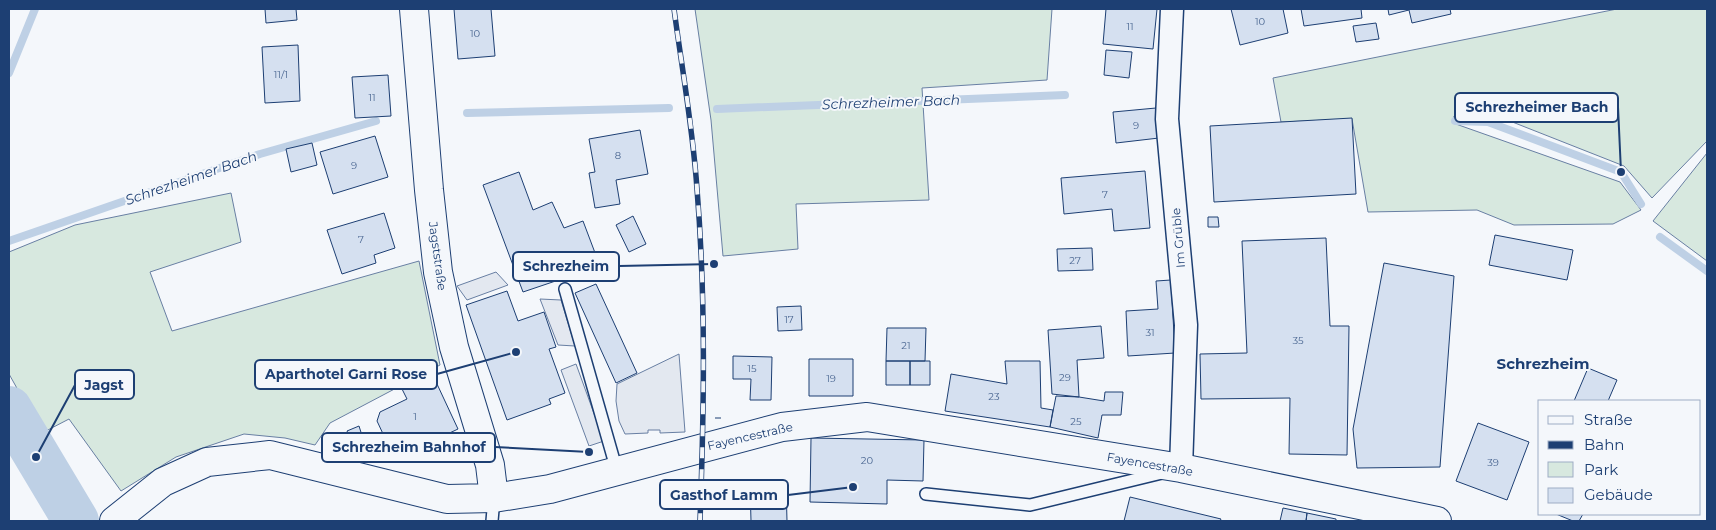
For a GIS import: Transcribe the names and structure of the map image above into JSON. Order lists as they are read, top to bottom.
{
  "streets": {
    "street": ["Im Grüble", "Jagststraße", "Fayencestraße"]
  },
  "crossings": [
    ["Im Grüble", "Fayencestraße"],
    ["Jagststraße", "Fayencestraße"]
  ],
  "districts": ["Schrezheim"],
  "water": ["Schrezheimer Bach"],
  "places": [
    "Schrezheimer Bach",
    "Schrezheim",
    "Aparthotel Garni Rose",
    "Schrezheim Bahnhof",
    "Jagst",
    "Gasthof Lamm"
  ],
  "house_numbers": [
    "10",
    "11",
    "10",
    "11/1",
    "11",
    "9",
    "8",
    "9",
    "7",
    "7",
    "27",
    "17",
    "31",
    "35",
    "21",
    "15",
    "29",
    "19",
    "23",
    "1",
    "25",
    "20",
    "39"
  ],
  "legend": [
    "Straße",
    "Bahn",
    "Park",
    "Gebäude"
  ]
}
